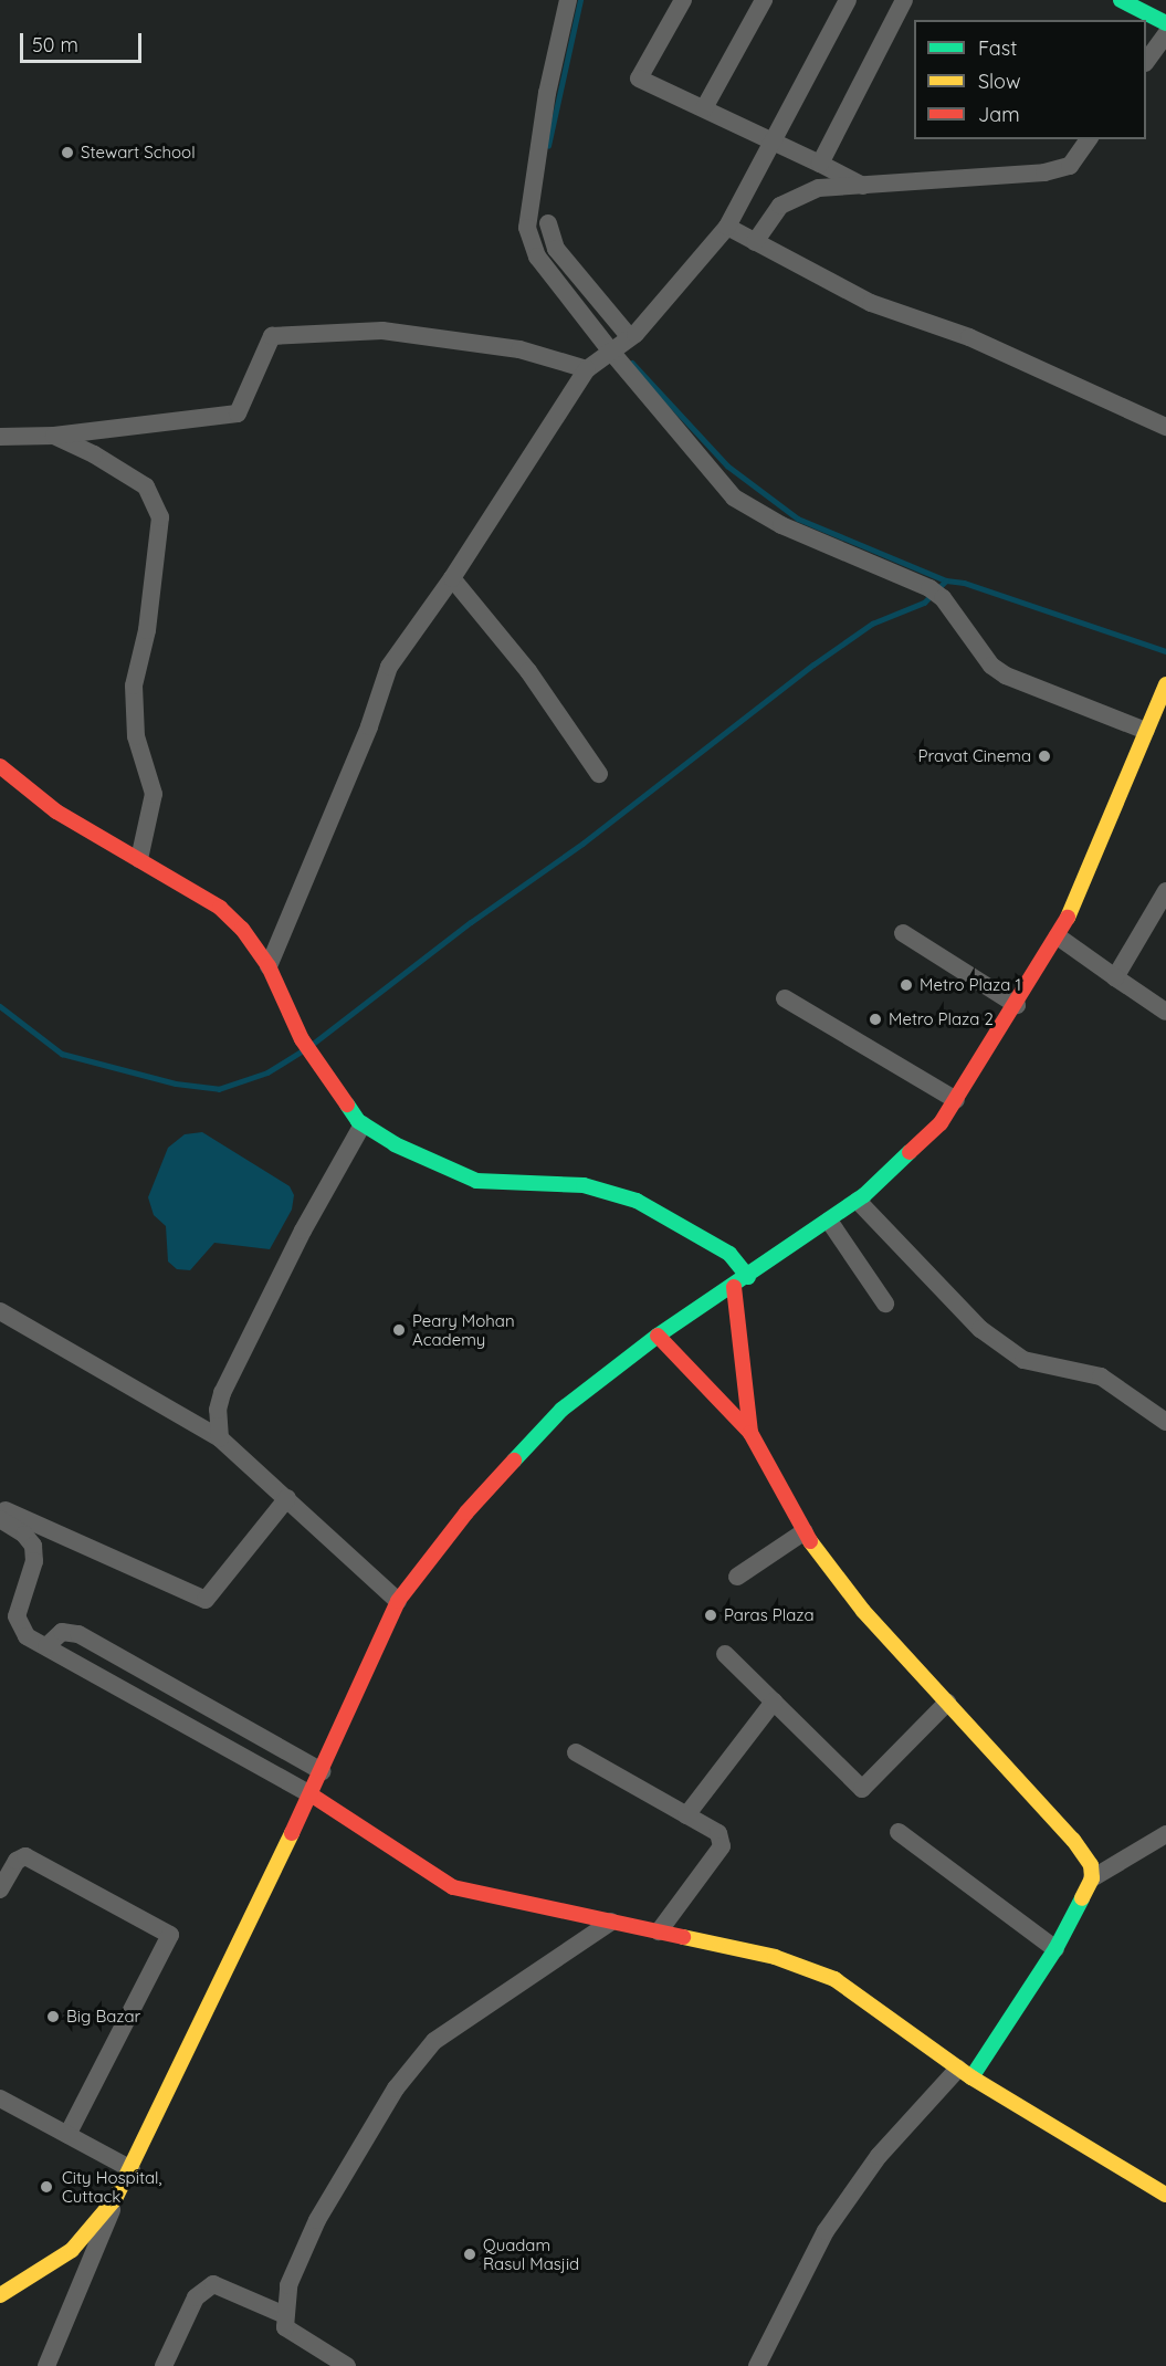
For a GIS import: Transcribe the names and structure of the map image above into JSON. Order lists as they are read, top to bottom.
{
  "places": [
    "Stewart School",
    "Pravat Cinema",
    "Metro Plaza 1",
    "Metro Plaza 2",
    "Peary Mohan Academy",
    "Paras Plaza",
    "Big Bazar",
    "City Hospital, Cuttack",
    "Quadam Rasul Masjid"
  ],
  "legend": ["Fast", "Slow", "Jam"],
  "scale_bar": "50 m"
}
